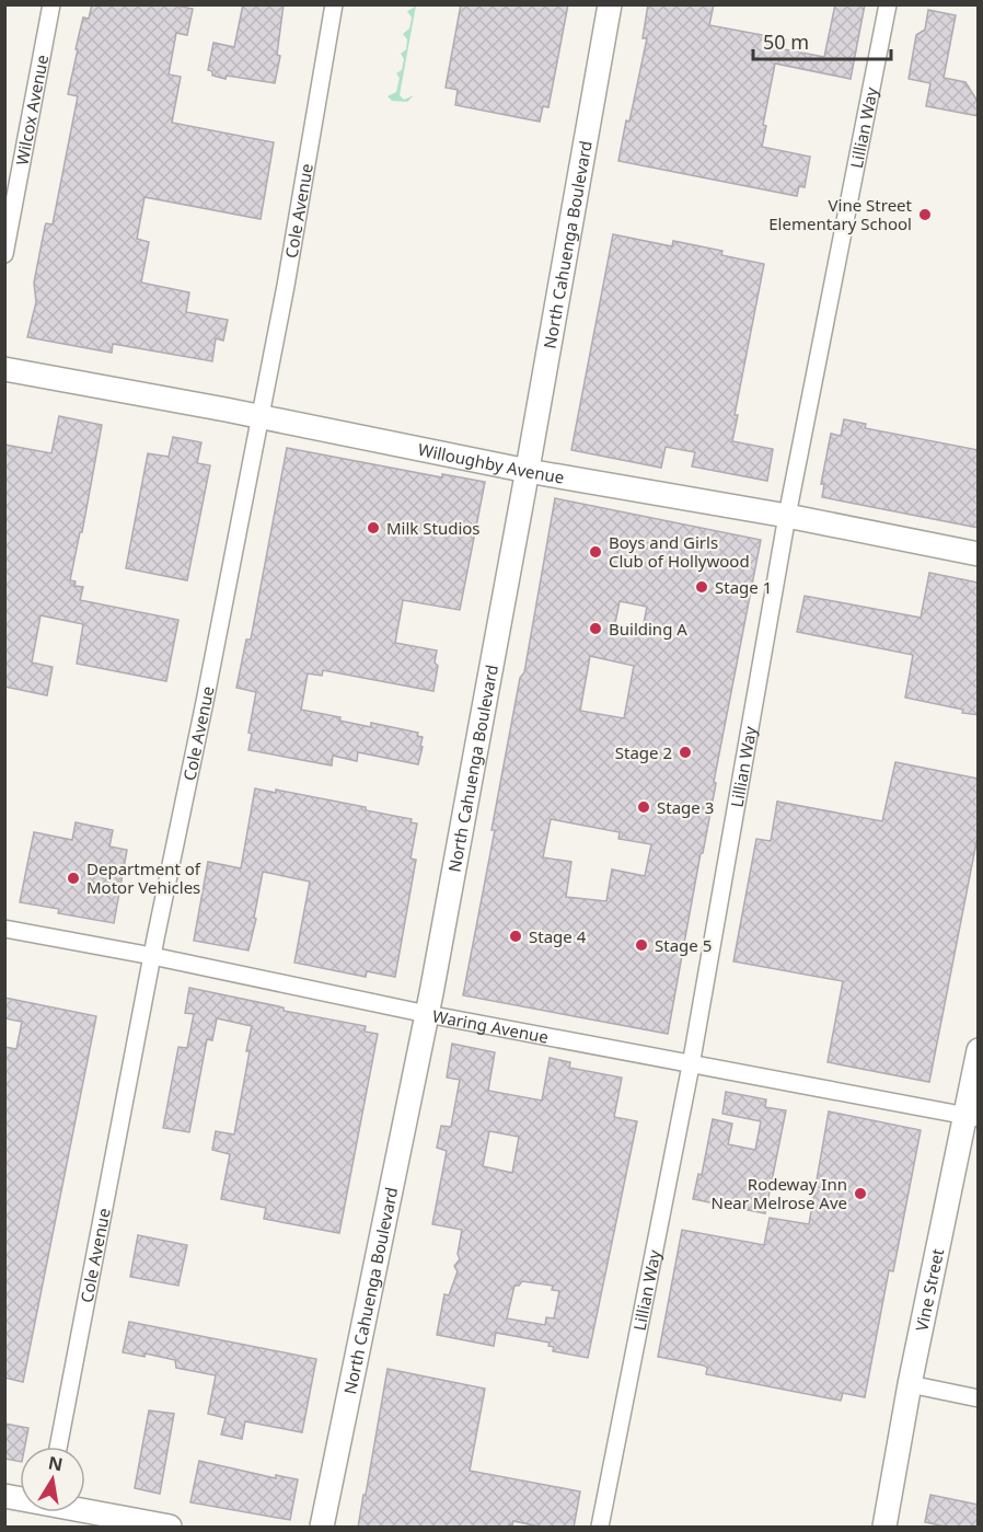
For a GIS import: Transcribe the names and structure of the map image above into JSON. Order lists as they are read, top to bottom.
{
  "streets": {
    "main road": ["North Cahuenga Boulevard", "Willoughby Avenue", "Vine Street"],
    "street": [
      "Wilcox Avenue",
      "Lillian Way",
      "Cole Avenue",
      "Waring Avenue"
    ]
  },
  "crossings": [
    ["Lillian Way", "Willoughby Avenue"],
    ["Lillian Way", "Waring Avenue"],
    ["Cole Avenue", "Willoughby Avenue"],
    ["Cole Avenue", "Waring Avenue"],
    ["North Cahuenga Boulevard", "Willoughby Avenue"],
    ["North Cahuenga Boulevard", "Waring Avenue"],
    ["Waring Avenue", "Vine Street"]
  ],
  "places": [
    "Vine Street Elementary School",
    "Milk Studios",
    "Boys and Girls Club of Hollywood",
    "Stage 1",
    "Building A",
    "Stage 2",
    "Stage 3",
    "Department of Motor Vehicles",
    "Stage 4",
    "Stage 5",
    "Rodeway Inn Near Melrose Ave"
  ],
  "scale_bar": "50 m",
  "north": "top"
}
